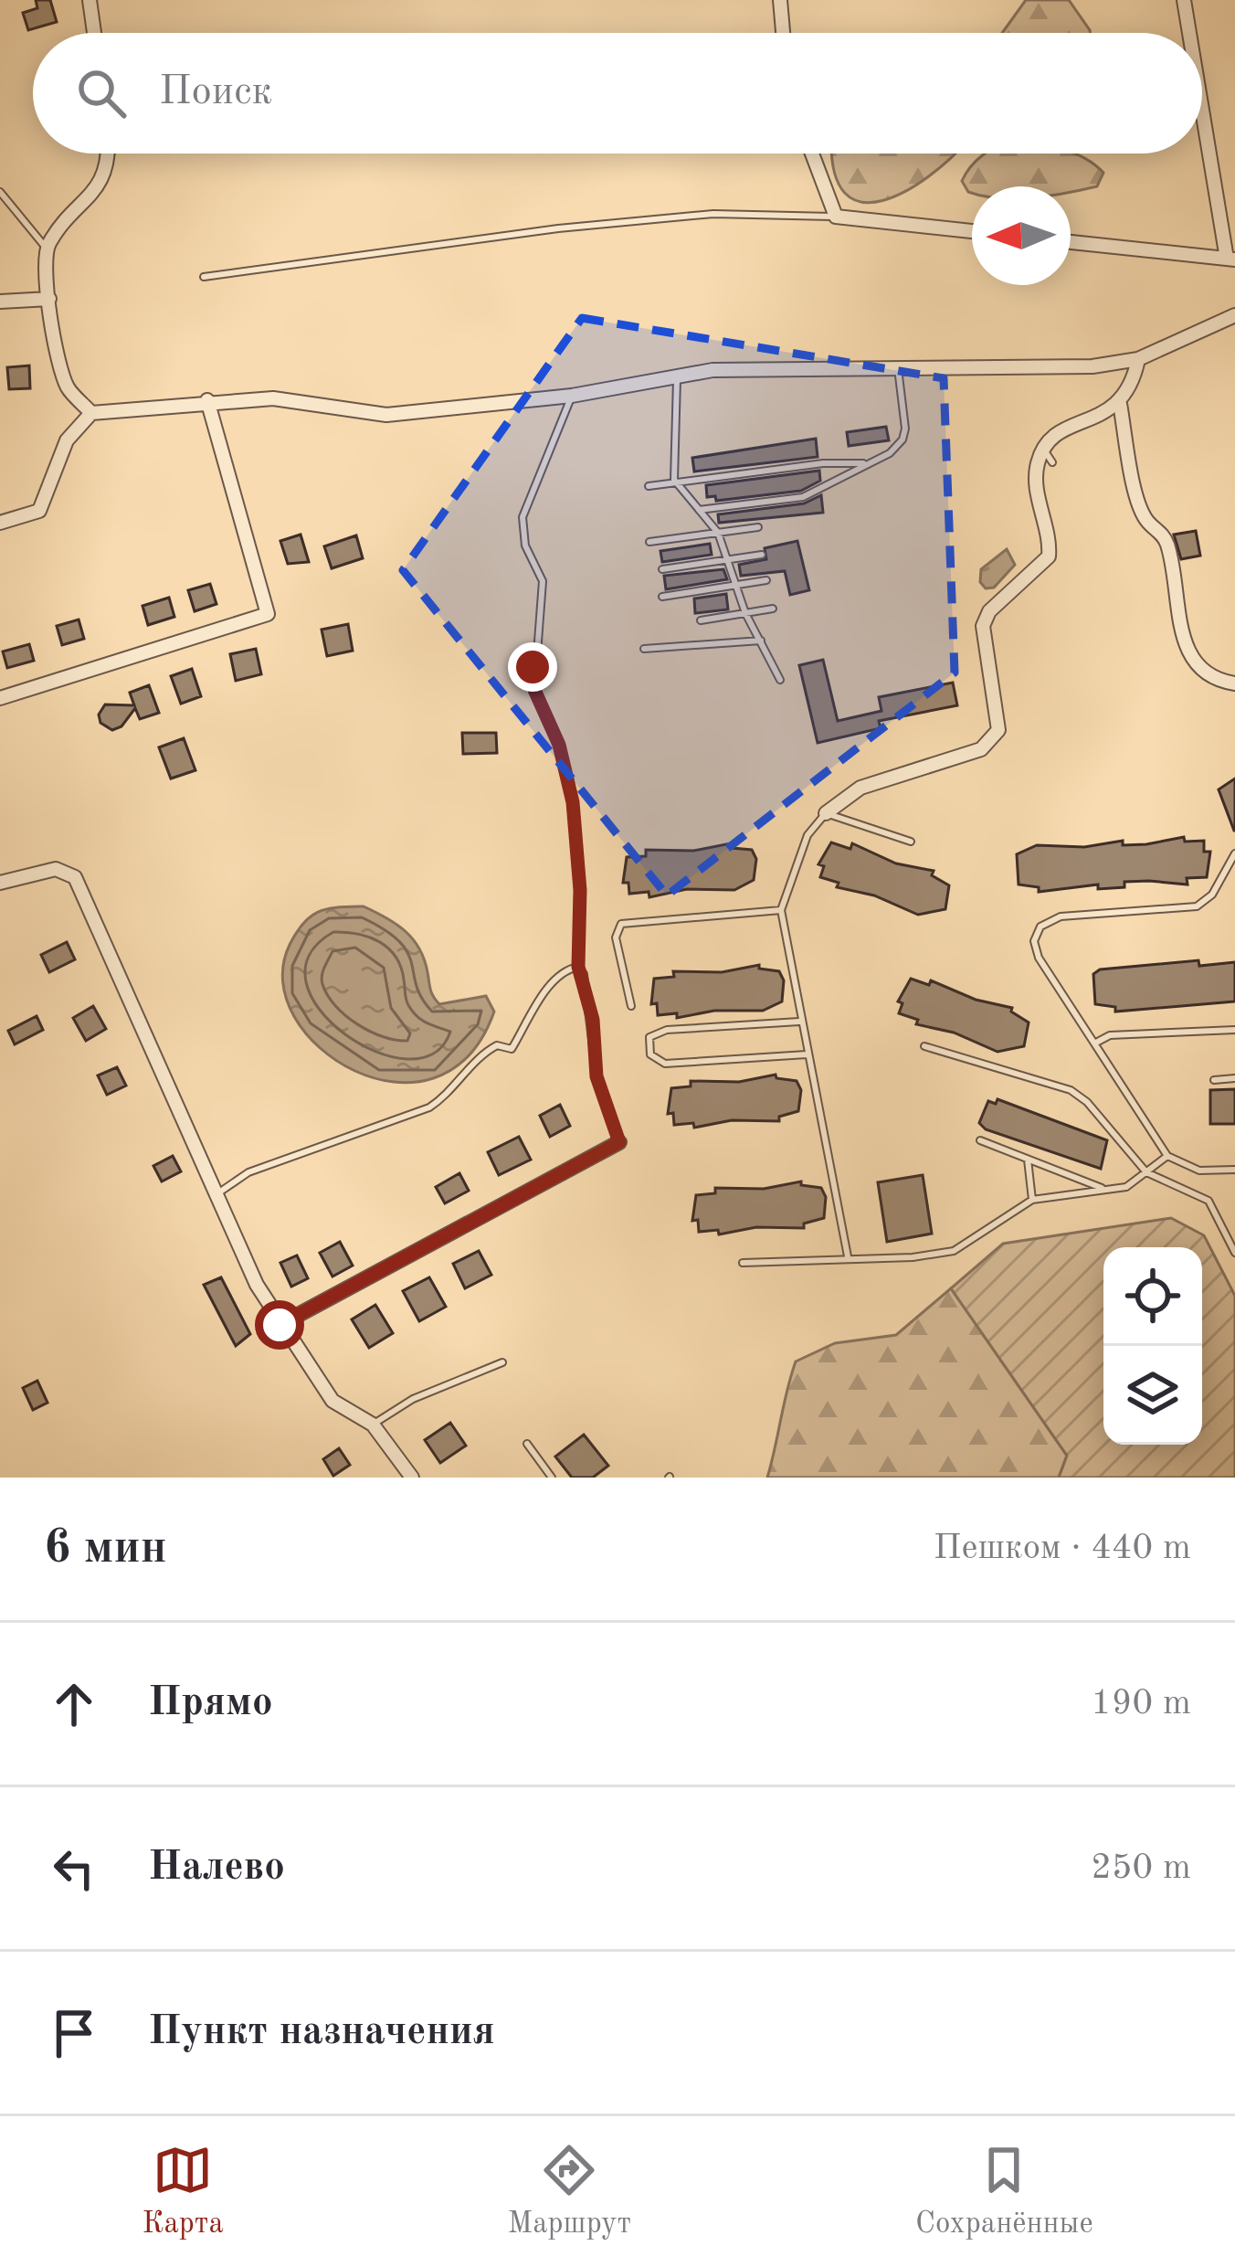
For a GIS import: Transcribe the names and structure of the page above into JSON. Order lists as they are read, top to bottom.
{
  "north": "left",
  "page": {
    "search": "Поиск",
    "heading": ["6 мин", "Пешком · 440 m"],
    "list": [
      ["Прямо", "190 m"],
      ["Налево", "250 m"],
      "Пункт назначения"
    ],
    "nav": ["Карта", "Маршрут", "Сохранённые"]
  }
}
